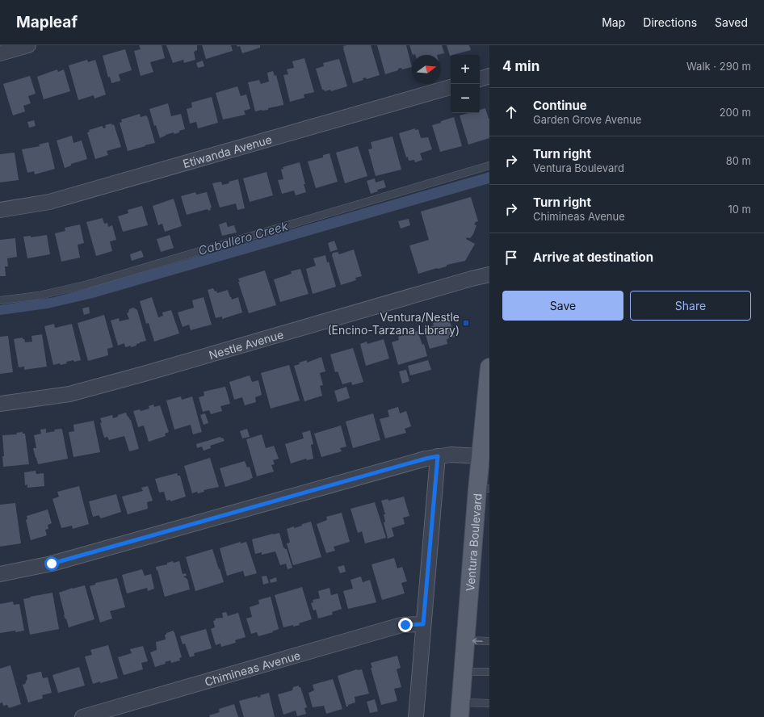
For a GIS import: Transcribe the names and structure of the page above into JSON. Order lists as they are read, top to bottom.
{
  "streets": {
    "main road": ["Ventura Boulevard"],
    "street": ["Etiwanda Avenue", "Nestle Avenue", "Chimineas Avenue"]
  },
  "water": ["Caballero Creek"],
  "places": {
    "transit": ["Ventura/Nestle (Encino-Tarzana Library)"]
  },
  "north": "right",
  "page": {
    "header": "Mapleaf",
    "nav": ["Map", "Directions", "Saved"],
    "heading": ["4 min", "Walk · 290 m"],
    "map_buttons": ["+", "−"],
    "list": [
      ["Continue", "Garden Grove Avenue", "200 m"],
      ["Turn right", "Ventura Boulevard", "80 m"],
      ["Turn right", "Chimineas Avenue", "10 m"],
      "Arrive at destination"
    ],
    "buttons": ["Save", "Share"]
  }
}
